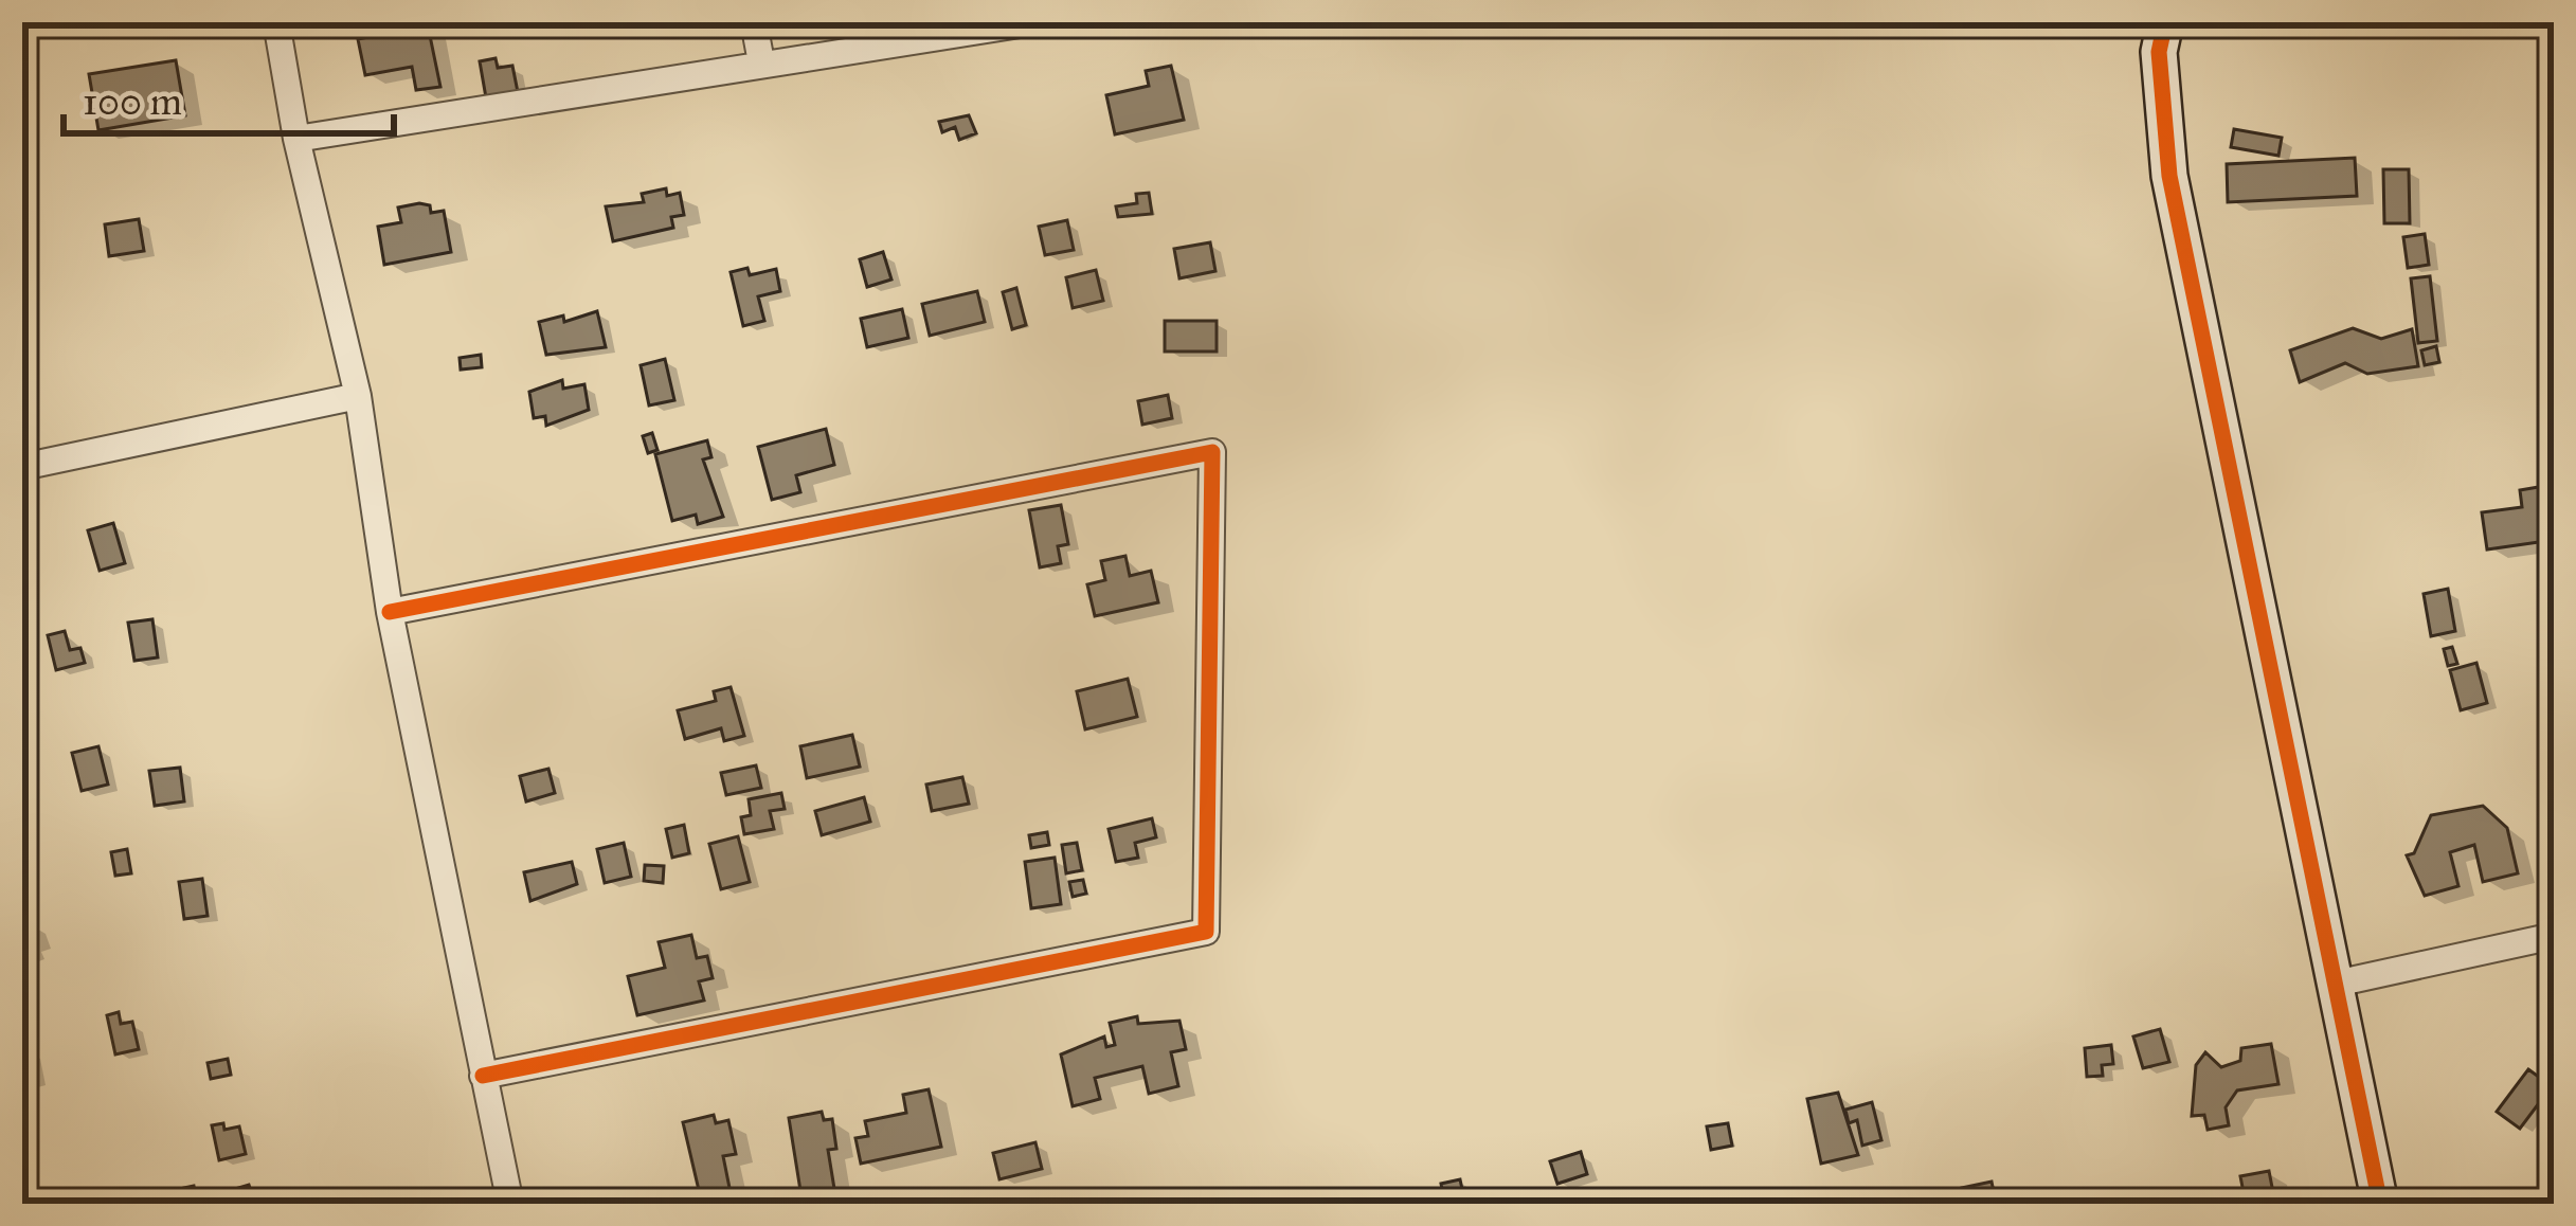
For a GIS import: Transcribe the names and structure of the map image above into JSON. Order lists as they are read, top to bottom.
{
  "scale_bar": "100 m"
}
